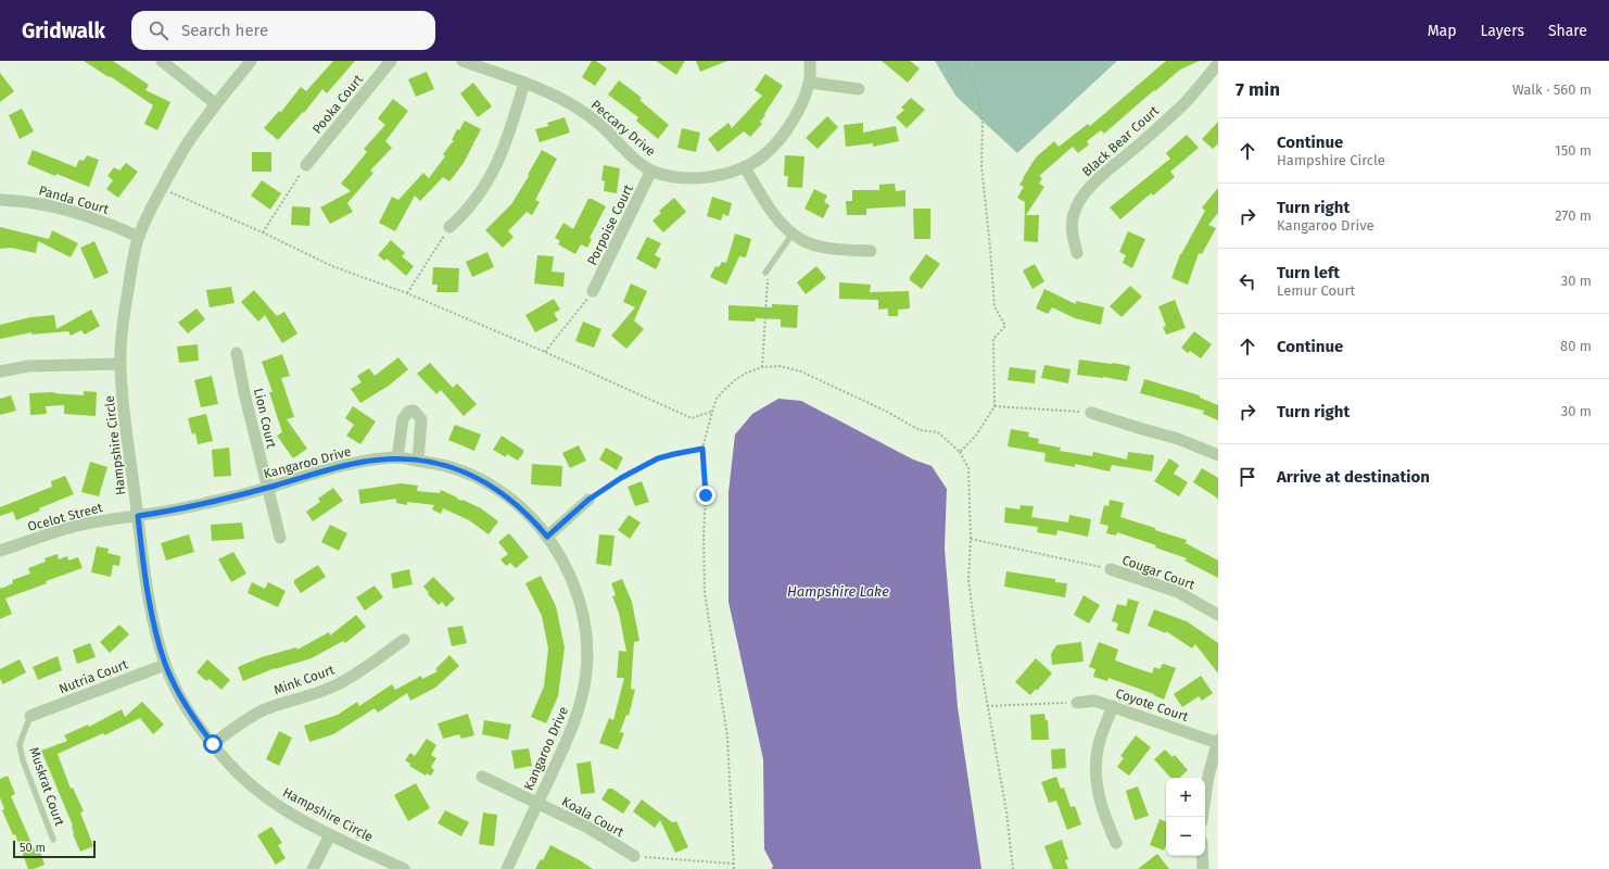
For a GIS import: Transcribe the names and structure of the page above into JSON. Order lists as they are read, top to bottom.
{
  "streets": {
    "street": [
      "Pooka Court",
      "Peccary Drive",
      "Black Bear Court",
      "Panda Court",
      "Porpoise Court",
      "Lion Court",
      "Hampshire Circle",
      "Kangaroo Drive",
      "Ocelot Street",
      "Cougar Court",
      "Nutria Court",
      "Mink Court",
      "Coyote Court",
      "Koala Court"
    ],
    "lane": ["Muskrat Court"]
  },
  "crossings": [
    ["Peccary Drive", "Porpoise Court"],
    ["Panda Court", "Hampshire Circle"],
    ["Lion Court", "Kangaroo Drive"],
    ["Hampshire Circle", "Kangaroo Drive"],
    ["Hampshire Circle", "Ocelot Street"],
    ["Hampshire Circle", "Nutria Court"],
    ["Hampshire Circle", "Mink Court"],
    ["Kangaroo Drive", "Ocelot Street"],
    ["Kangaroo Drive", "Koala Court"],
    ["Nutria Court", "Muskrat Court"]
  ],
  "water": ["Hampshire Lake"],
  "scale_bar": "50 m",
  "page": {
    "header": "Gridwalk",
    "search": "Search here",
    "nav": ["Map", "Layers", "Share"],
    "heading": ["7 min", "Walk · 560 m"],
    "list": [
      ["Continue", "Hampshire Circle", "150 m"],
      ["Turn right", "Kangaroo Drive", "270 m"],
      ["Turn left", "Lemur Court", "30 m"],
      ["Continue", "80 m"],
      ["Turn right", "30 m"],
      "Arrive at destination"
    ],
    "map_buttons": ["+", "−"],
    "scale": "50 m"
  }
}
